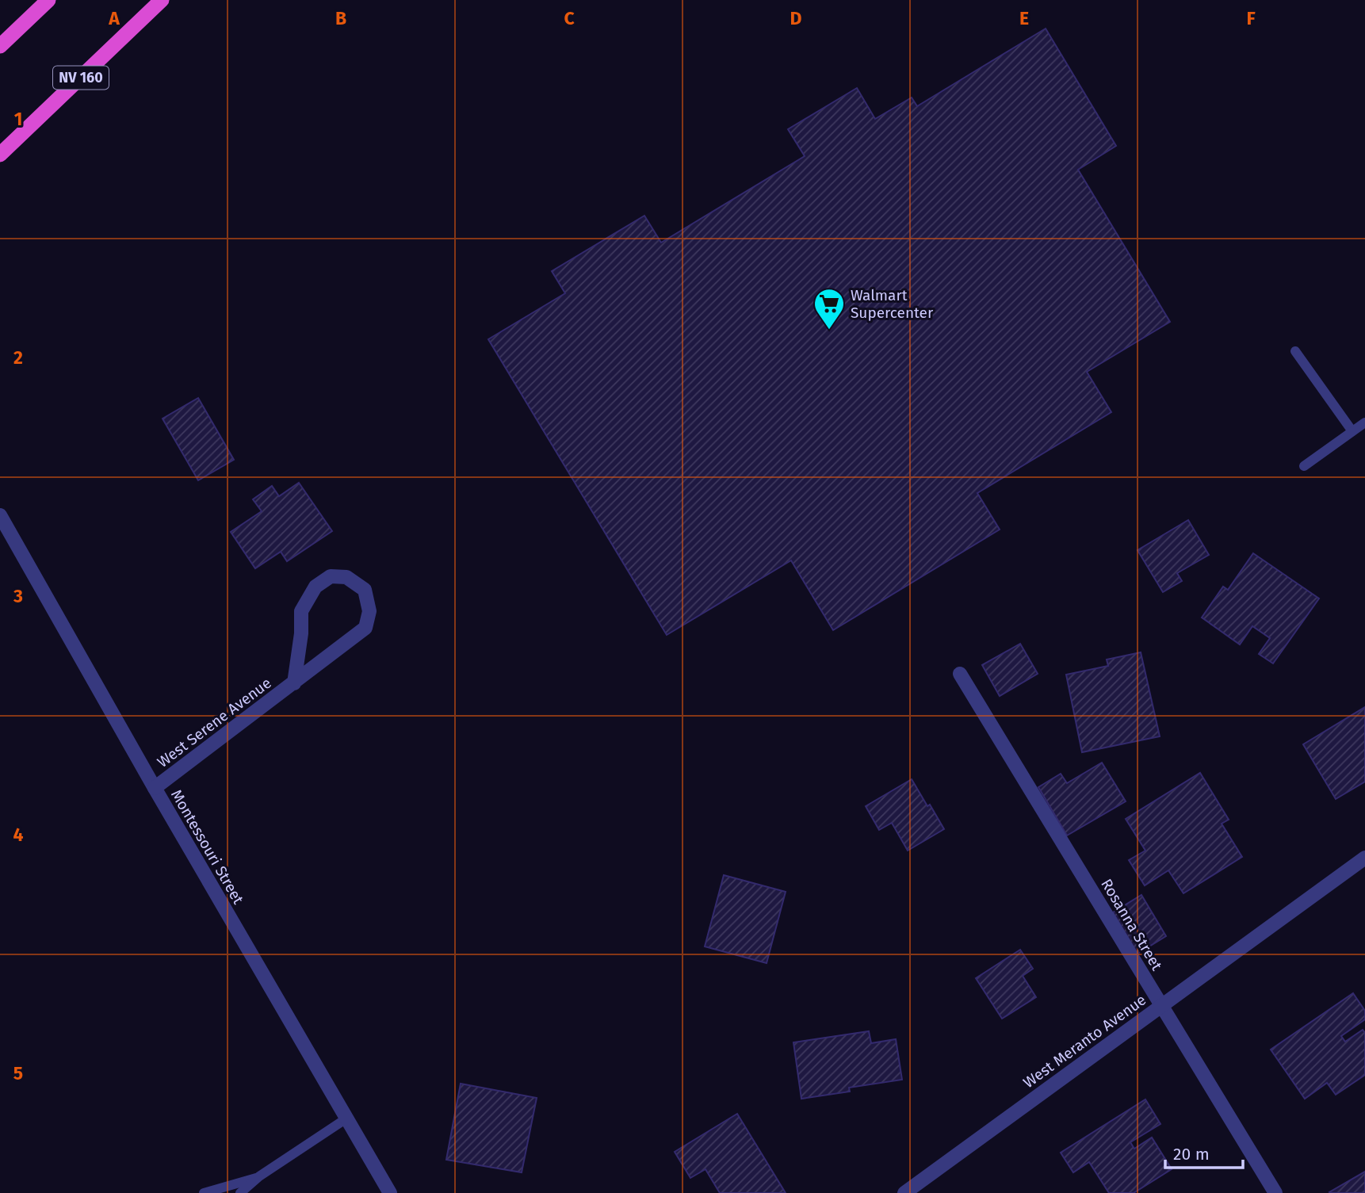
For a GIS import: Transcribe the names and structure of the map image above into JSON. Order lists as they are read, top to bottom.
{
  "streets": {
    "highway": ["NV 160"],
    "street": [
      "West Serene Avenue",
      "Montessouri Street",
      "Rosanna Street",
      "West Meranto Avenue"
    ]
  },
  "crossings": [
    ["West Serene Avenue", "Montessouri Street"],
    ["Rosanna Street", "West Meranto Avenue"]
  ],
  "places": {
    "supermarket": ["Walmart Supercenter"]
  },
  "scale_bar": "20 m",
  "grid": {
    "columns": [
      "A",
      "B",
      "C",
      "D",
      "E",
      "F"
    ],
    "rows": [
      "1",
      "2",
      "3",
      "4",
      "5"
    ]
  }
}
